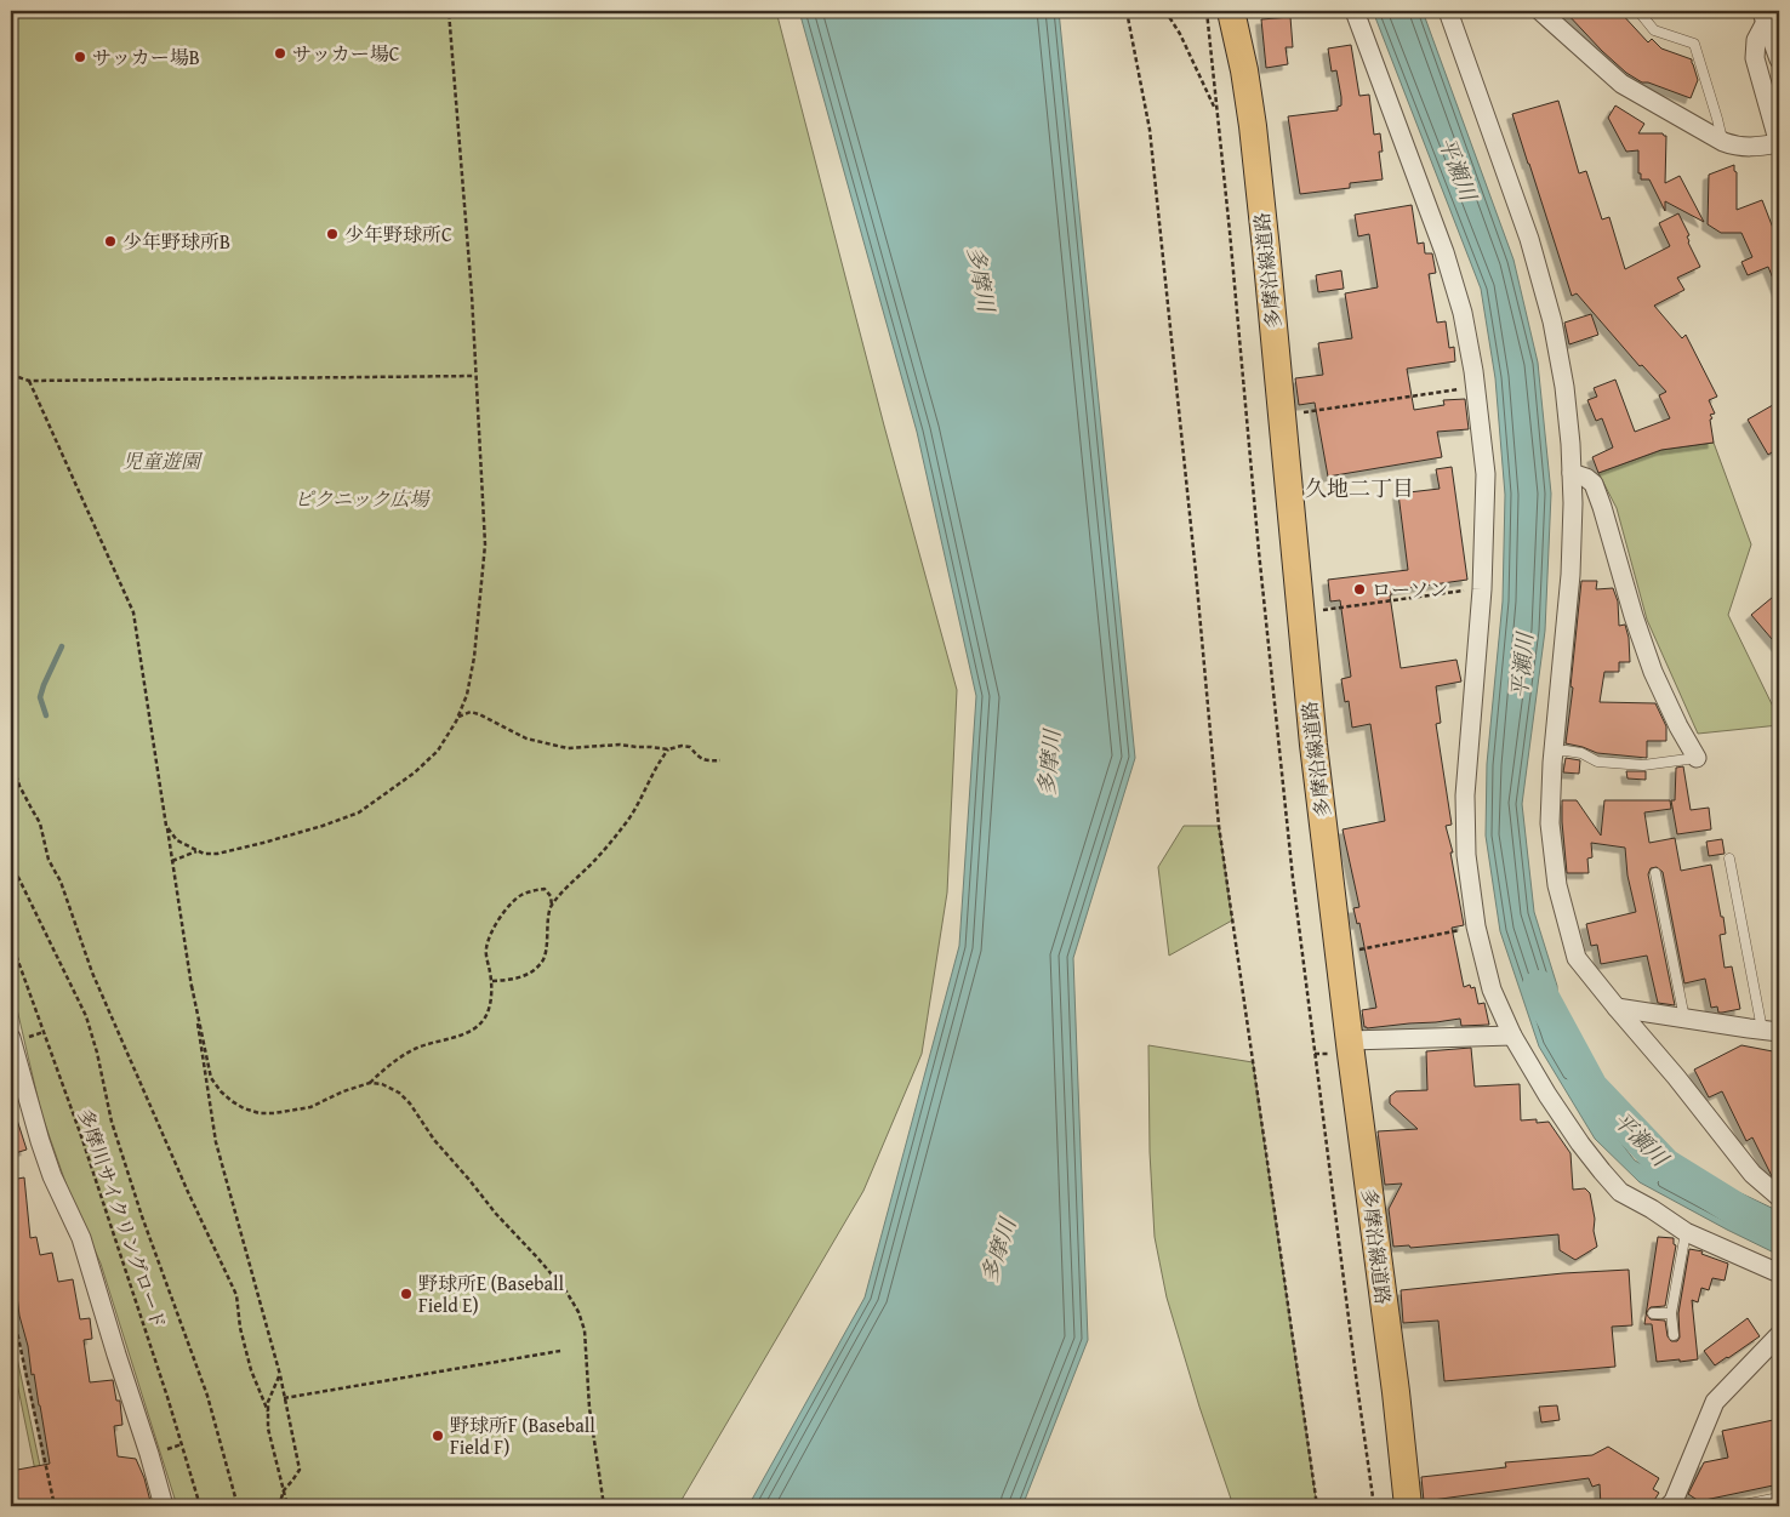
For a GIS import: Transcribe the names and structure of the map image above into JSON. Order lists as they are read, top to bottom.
{
  "streets": {
    "main road": ["多摩沿線道路"],
    "path": ["多摩川サイクリングロード"]
  },
  "districts": ["久地二丁目"],
  "water": ["平瀬川", "多摩川"],
  "parks": ["児童遊園", "ピクニック広場"],
  "places": [
    "サッカー場C",
    "サッカー場B",
    "少年野球所C",
    "少年野球所B",
    "ローソン",
    "野球所E (Baseball Field E)",
    "野球所F (Baseball Field F)"
  ]
}
